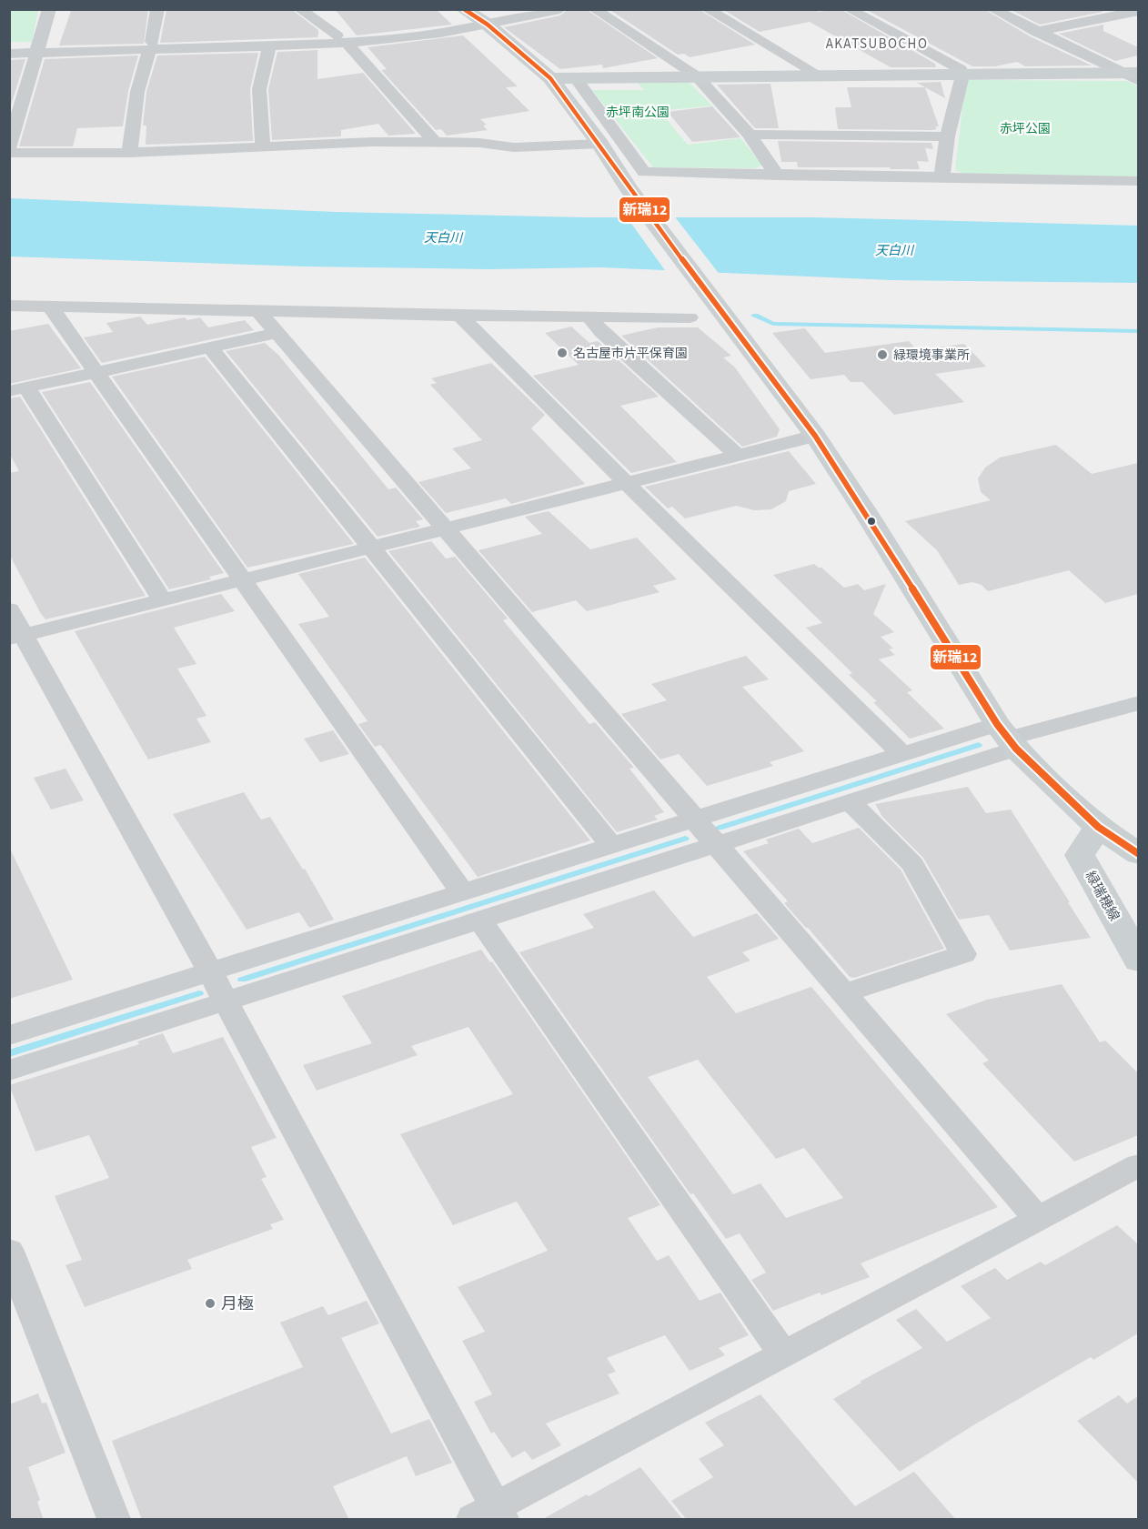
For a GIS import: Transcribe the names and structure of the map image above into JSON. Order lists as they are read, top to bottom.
{
  "streets": {
    "main road": ["緑瑞穂線"]
  },
  "districts": ["AKATSUBOCHO"],
  "water": ["天白川"],
  "parks": ["赤坪南公園", "赤坪公園"],
  "places": ["名古屋市片平保育園", "緑環境事業所", "月極"],
  "lines": ["transit line 新瑞12"]
}
